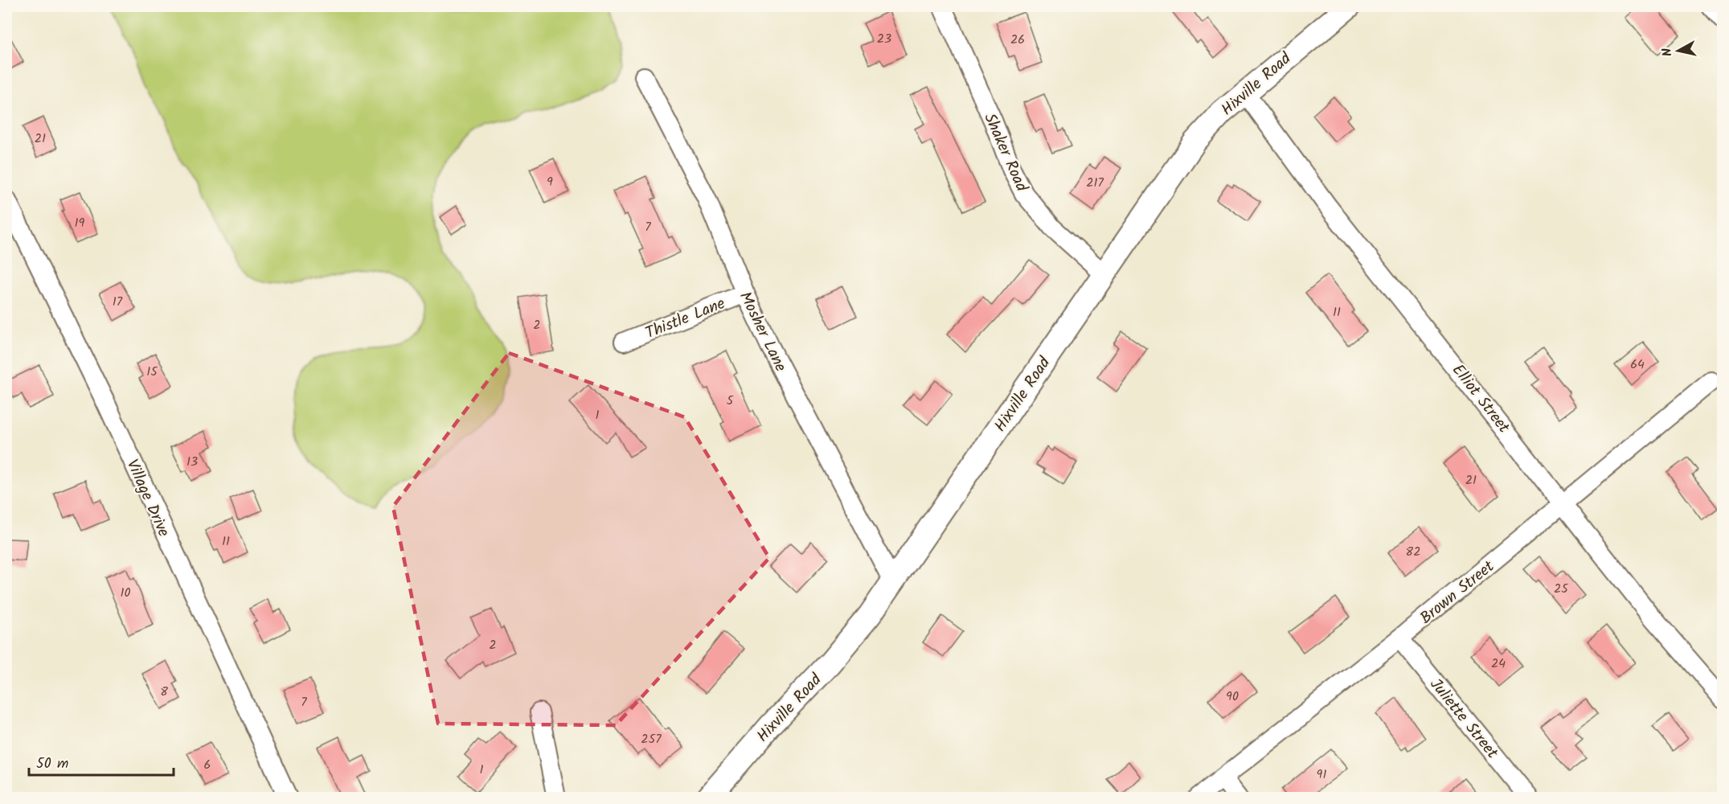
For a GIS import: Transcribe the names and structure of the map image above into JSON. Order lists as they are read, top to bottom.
{
  "streets": {
    "street": [
      "Hixville Road",
      "Shaker Road",
      "Thistle Lane",
      "Mosher Lane",
      "Elliot Street",
      "Village Drive",
      "Brown Street",
      "Juliette Street"
    ]
  },
  "crossings": [
    ["Hixville Road", "Shaker Road"],
    ["Hixville Road", "Mosher Lane"],
    ["Hixville Road", "Elliot Street"],
    ["Thistle Lane", "Mosher Lane"],
    ["Elliot Street", "Brown Street"],
    ["Brown Street", "Juliette Street"]
  ],
  "house_numbers": [
    "23",
    "26",
    "21",
    "9",
    "217",
    "19",
    "7",
    "17",
    "11",
    "2",
    "64",
    "15",
    "5",
    "1",
    "13",
    "21",
    "11",
    "82",
    "25",
    "10",
    "2",
    "24",
    "8",
    "90",
    "7",
    "257",
    "6",
    "1",
    "91"
  ],
  "scale_bar": "50 m",
  "north": "left"
}
